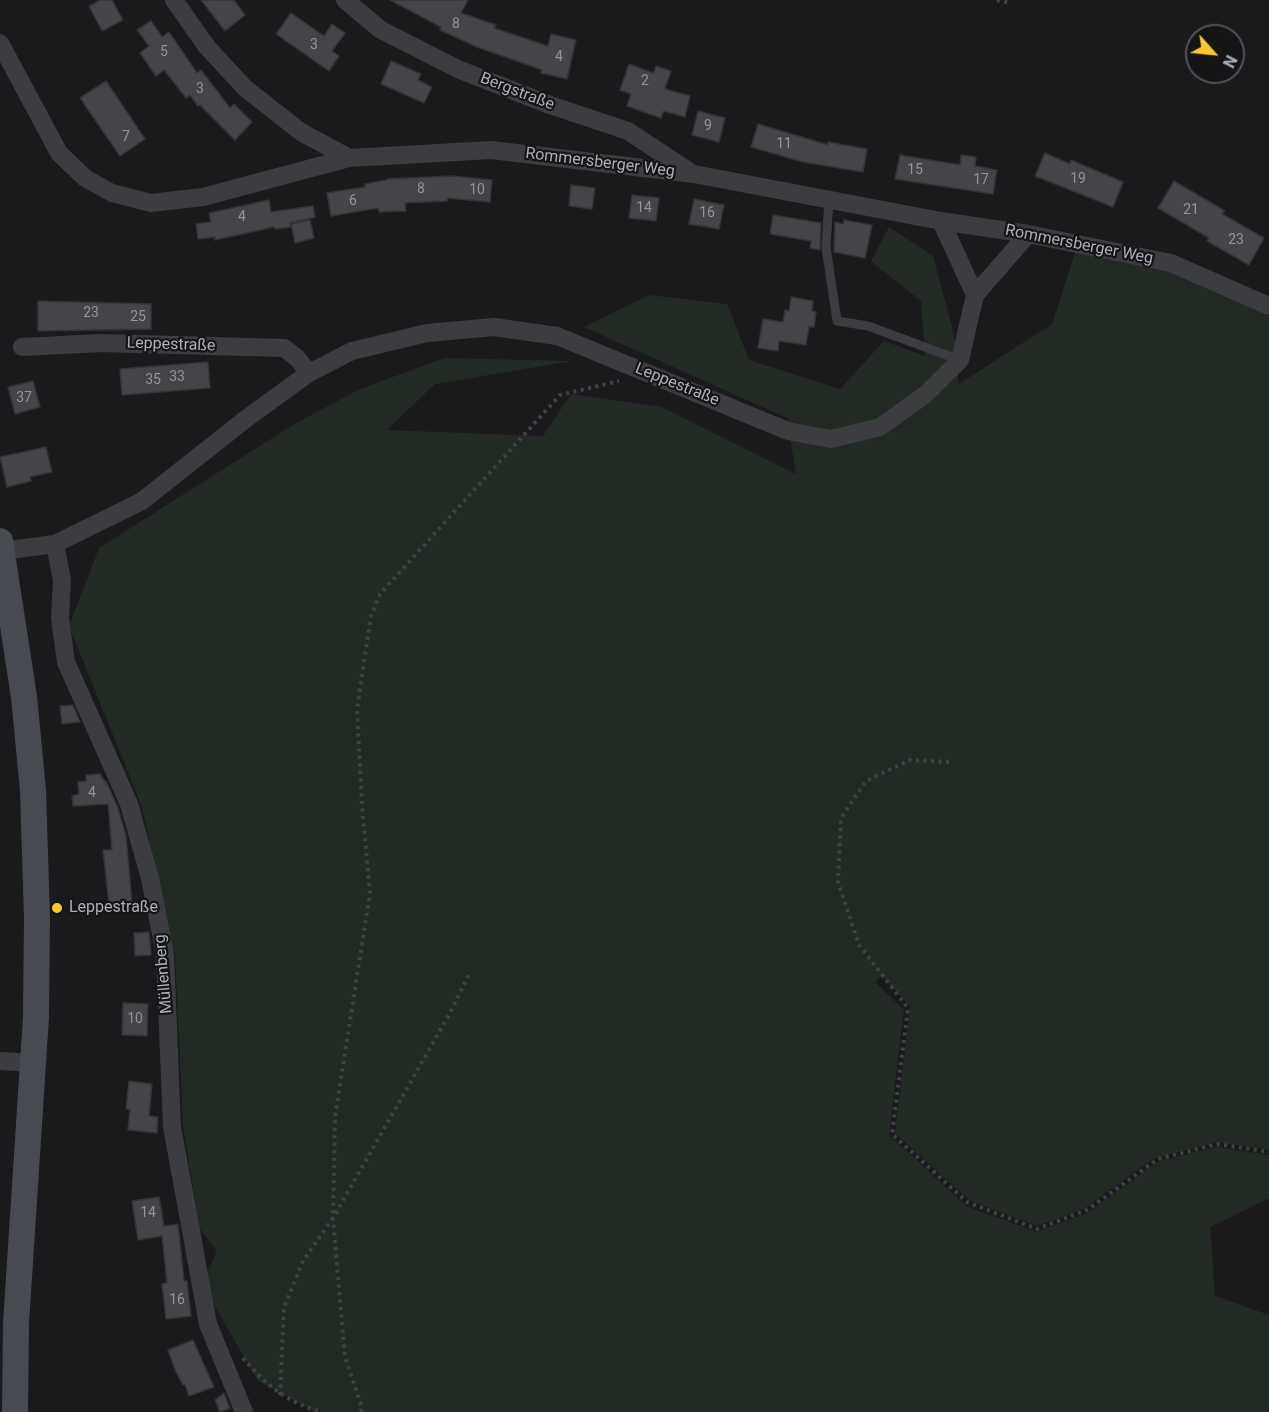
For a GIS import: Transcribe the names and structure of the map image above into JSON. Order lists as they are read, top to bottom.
{
  "streets": {
    "main road": ["Leppestraße"],
    "street": ["Bergstraße", "Rommersberger Weg", "Müllenberg"]
  },
  "crossings": [
    ["Bergstraße", "Rommersberger Weg"],
    ["Leppestraße", "Müllenberg"]
  ],
  "places": ["Leppestraße"],
  "house_numbers": [
    "8",
    "3",
    "5",
    "4",
    "2",
    "3",
    "9",
    "7",
    "11",
    "15",
    "19",
    "17",
    "8",
    "10",
    "6",
    "14",
    "21",
    "16",
    "4",
    "23",
    "23",
    "25",
    "33",
    "35",
    "37",
    "4",
    "10",
    "14",
    "16"
  ],
  "north": "bottom right"
}
